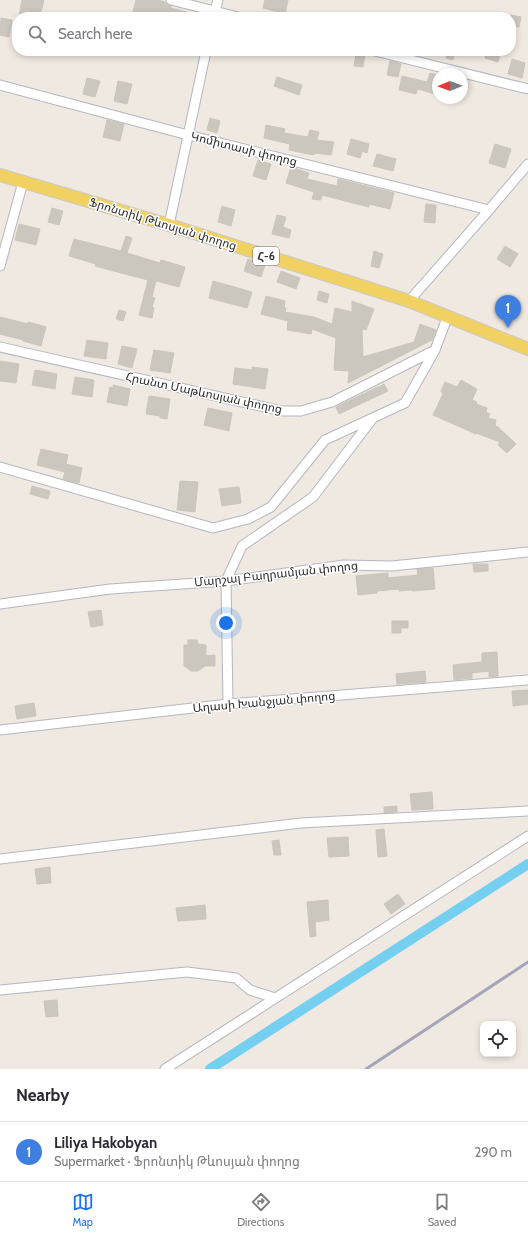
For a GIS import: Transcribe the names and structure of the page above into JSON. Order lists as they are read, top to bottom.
{
  "streets": {
    "main road": ["Ֆրոնտիկ Թևոսյան փողոց", "Հ-6"],
    "street": [
      "Կոմիտասի փողոց",
      "Հրանտ Մաթևոսյան փողոց",
      "Մարշալ Բաղրամյան փողոց",
      "Աղասի Խանջյան փողոց"
    ]
  },
  "north": "left",
  "page": {
    "search": "Search here",
    "pins": "1",
    "heading": "Nearby",
    "list": [
      {
        "mark": "1",
        "name": "Liliya Hakobyan",
        "note": "Supermarket · Ֆրոնտիկ Թևոսյան փողոց",
        "value": "290 m"
      }
    ],
    "nav": ["Map", "Directions", "Saved"]
  }
}
